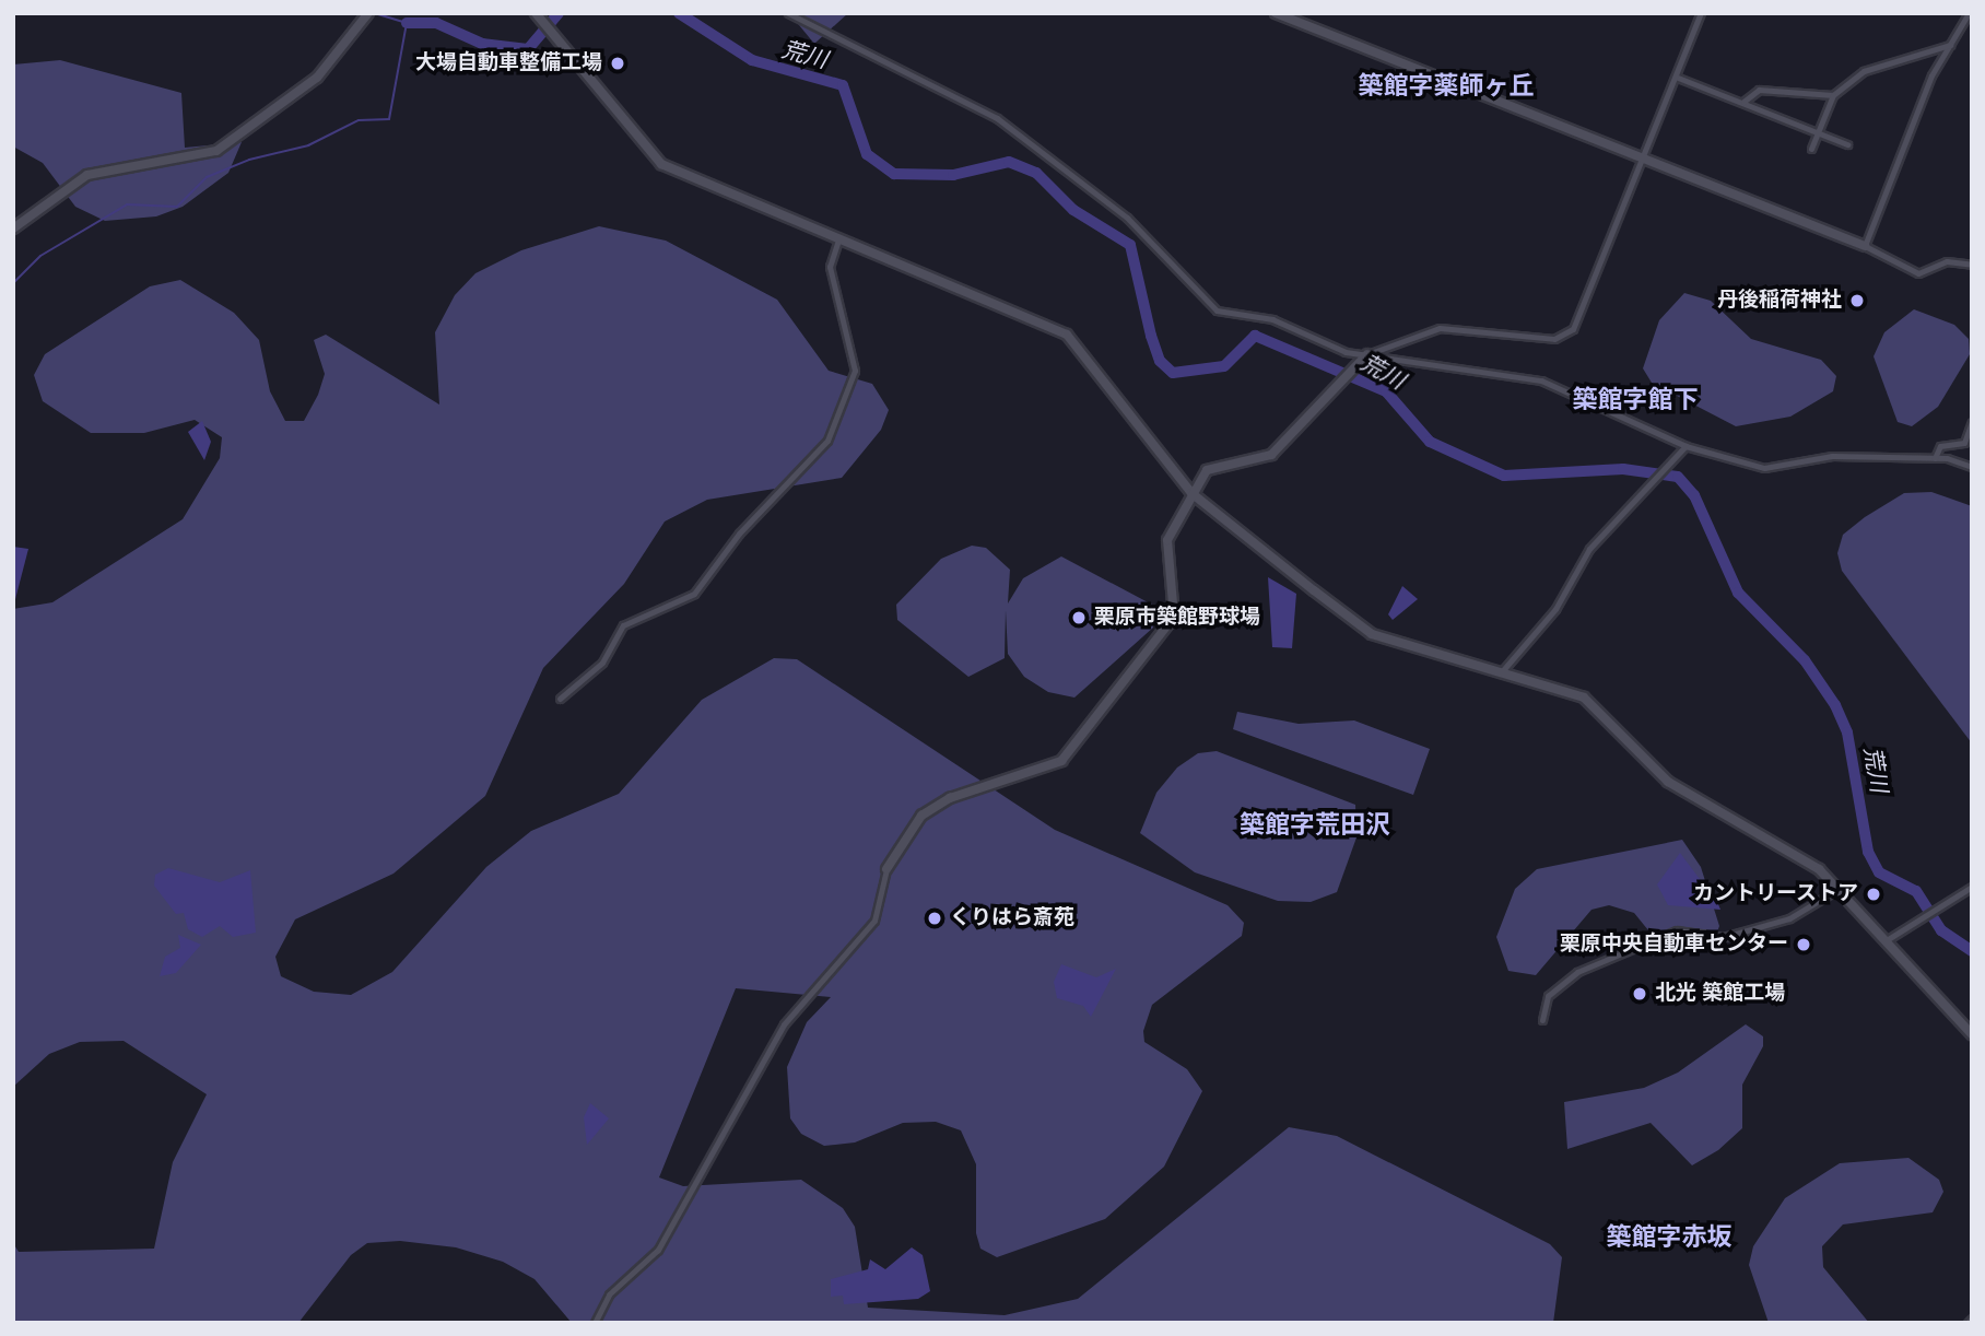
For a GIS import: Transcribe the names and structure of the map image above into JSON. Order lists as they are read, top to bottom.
{
  "districts": [
    "築館字薬師ヶ丘",
    "築館字館下",
    "築館字荒田沢",
    "築館字赤坂"
  ],
  "water": ["荒川"],
  "places": [
    "大場自動車整備工場",
    "丹後稲荷神社",
    "栗原市築館野球場",
    "カントリーストア",
    "くりはら斎苑",
    "栗原中央自動車センター",
    "北光 築館工場"
  ]
}
